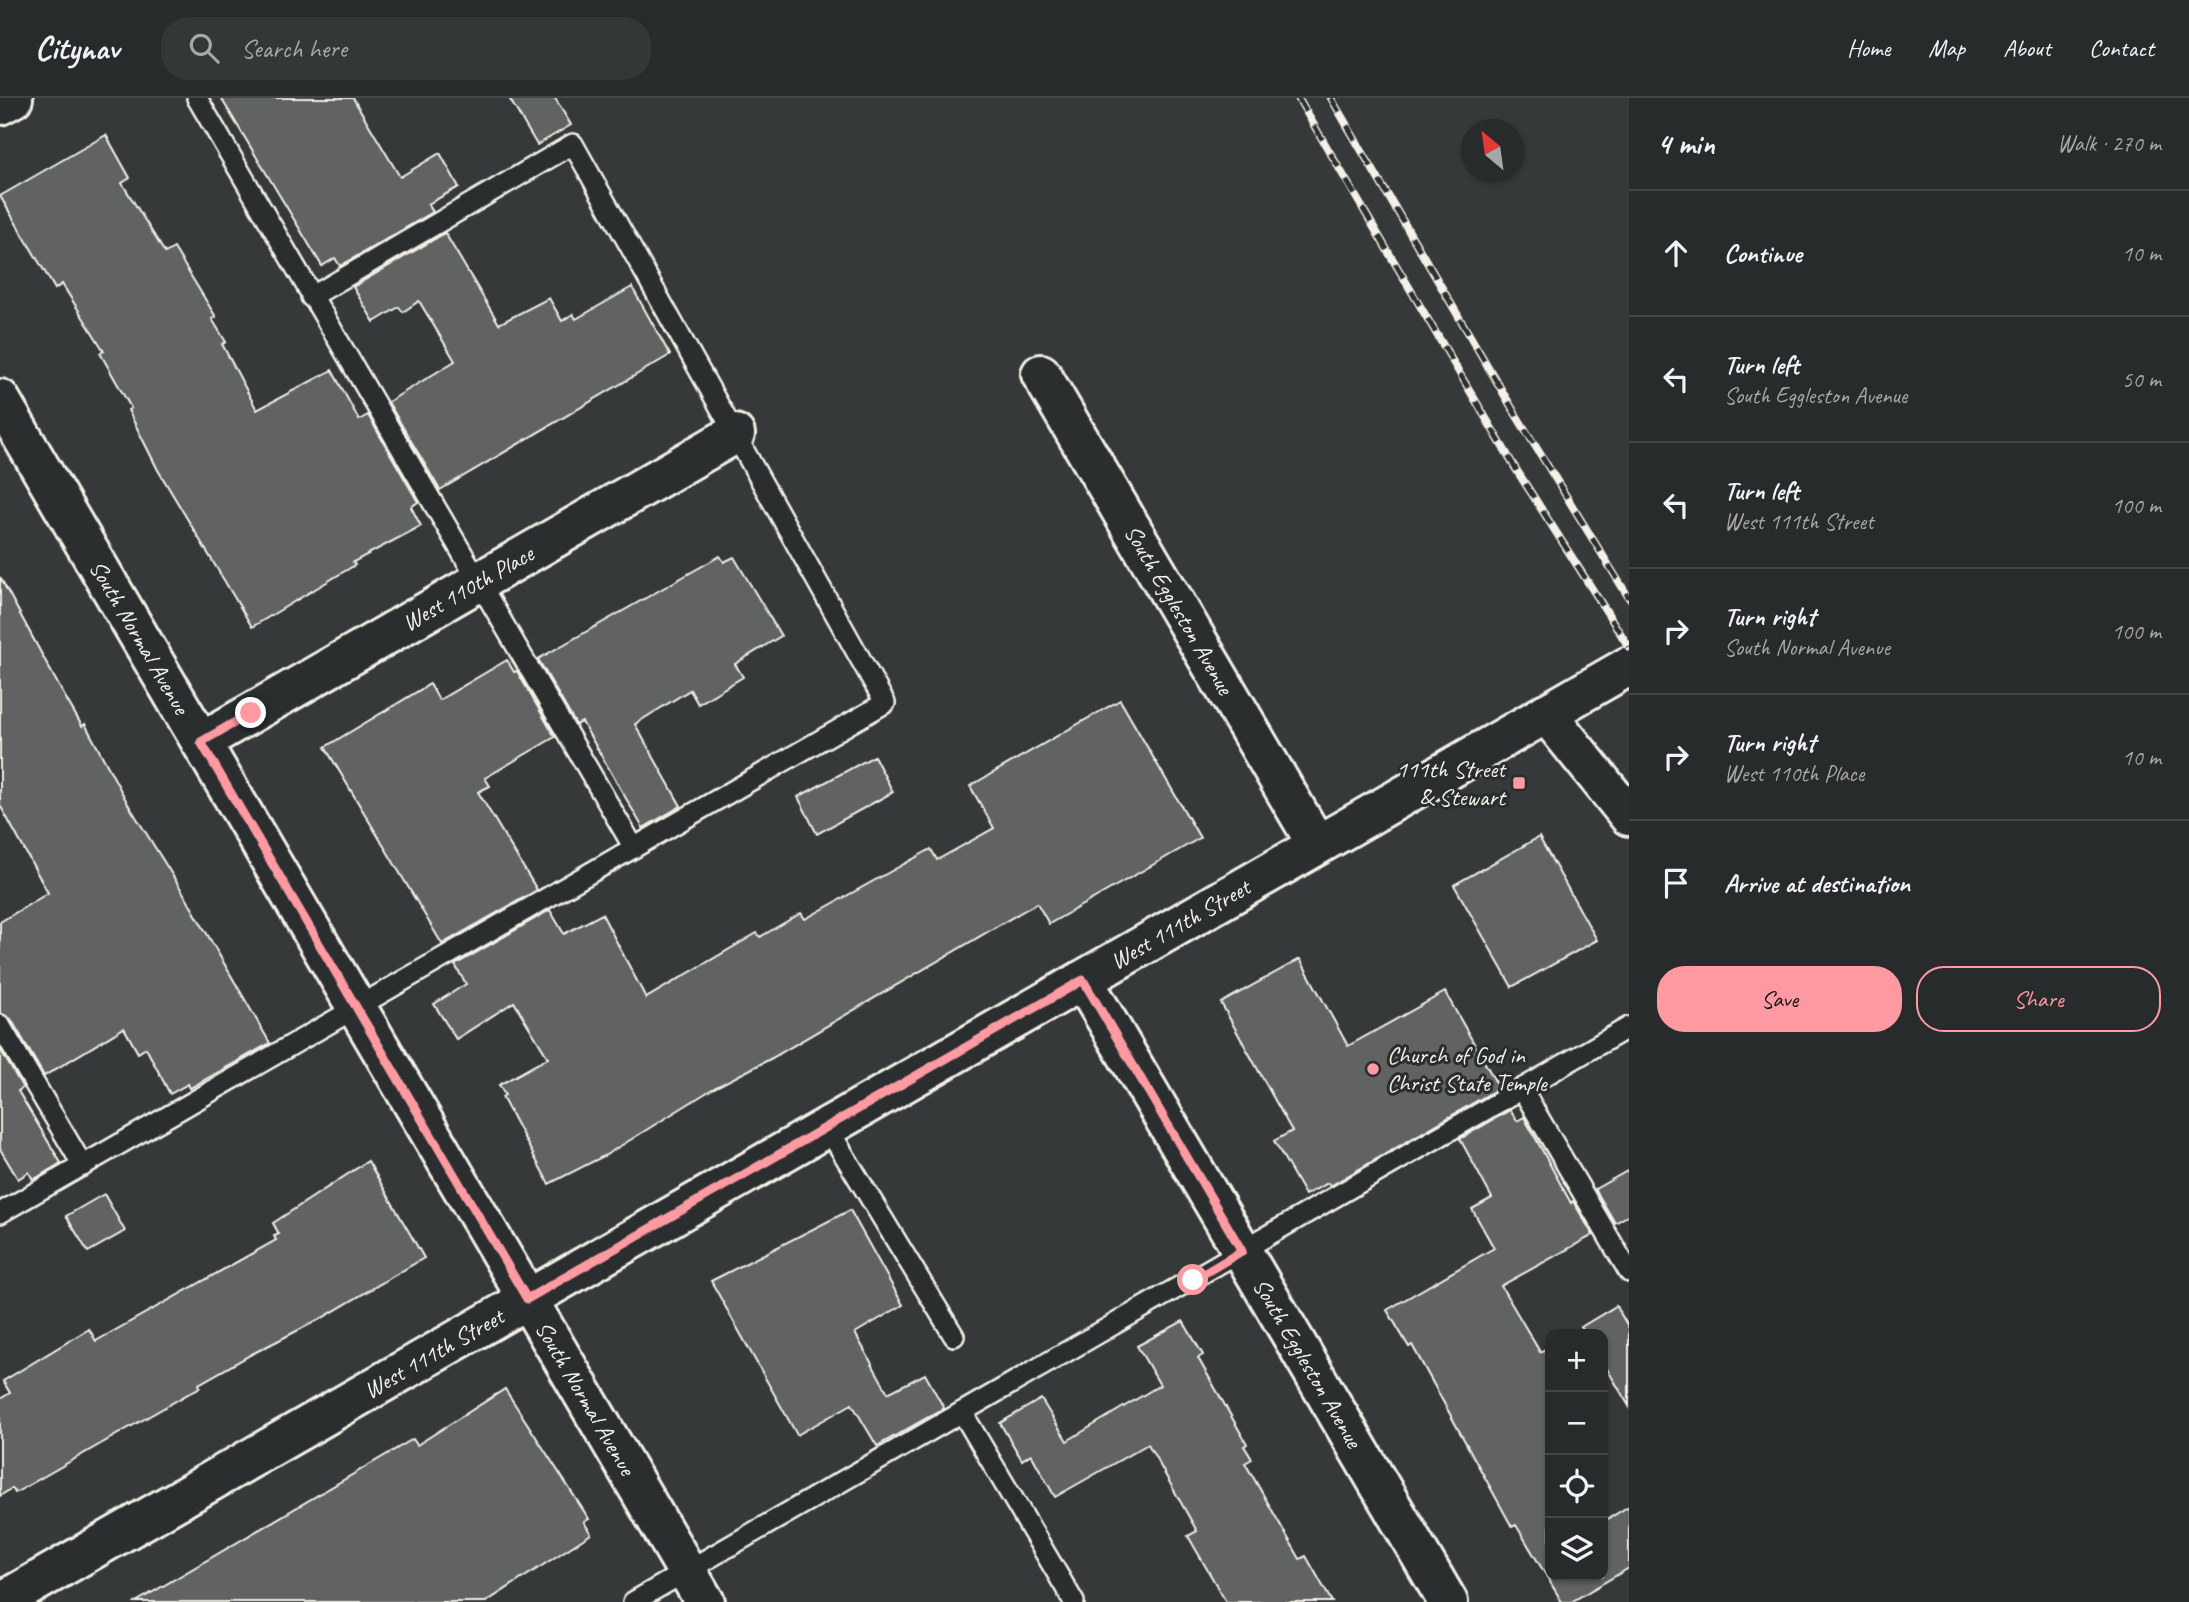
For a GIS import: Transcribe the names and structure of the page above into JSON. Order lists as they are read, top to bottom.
{
  "streets": {
    "street": [
      "West 110th Place",
      "South Eggleston Avenue",
      "South Normal Avenue",
      "West 111th Street"
    ]
  },
  "crossings": [
    ["West 110th Place", "South Normal Avenue"],
    ["South Eggleston Avenue", "West 111th Street"],
    ["South Normal Avenue", "West 111th Street"]
  ],
  "places": {
    "transit": ["111th Street & Stewart"],
    "other": ["Church of God in Christ State Temple"]
  },
  "north": "top left",
  "page": {
    "header": "Citynav",
    "search": "Search here",
    "nav": [
      "Home",
      "Map",
      "About",
      "Contact"
    ],
    "heading": ["4 min", "Walk · 270 m"],
    "list": [
      ["Continue", "10 m"],
      ["Turn left", "South Eggleston Avenue", "50 m"],
      ["Turn left", "West 111th Street", "100 m"],
      ["Turn right", "South Normal Avenue", "100 m"],
      ["Turn right", "West 110th Place", "10 m"],
      "Arrive at destination"
    ],
    "buttons": ["Save", "Share"],
    "map_buttons": ["+", "−"]
  }
}
